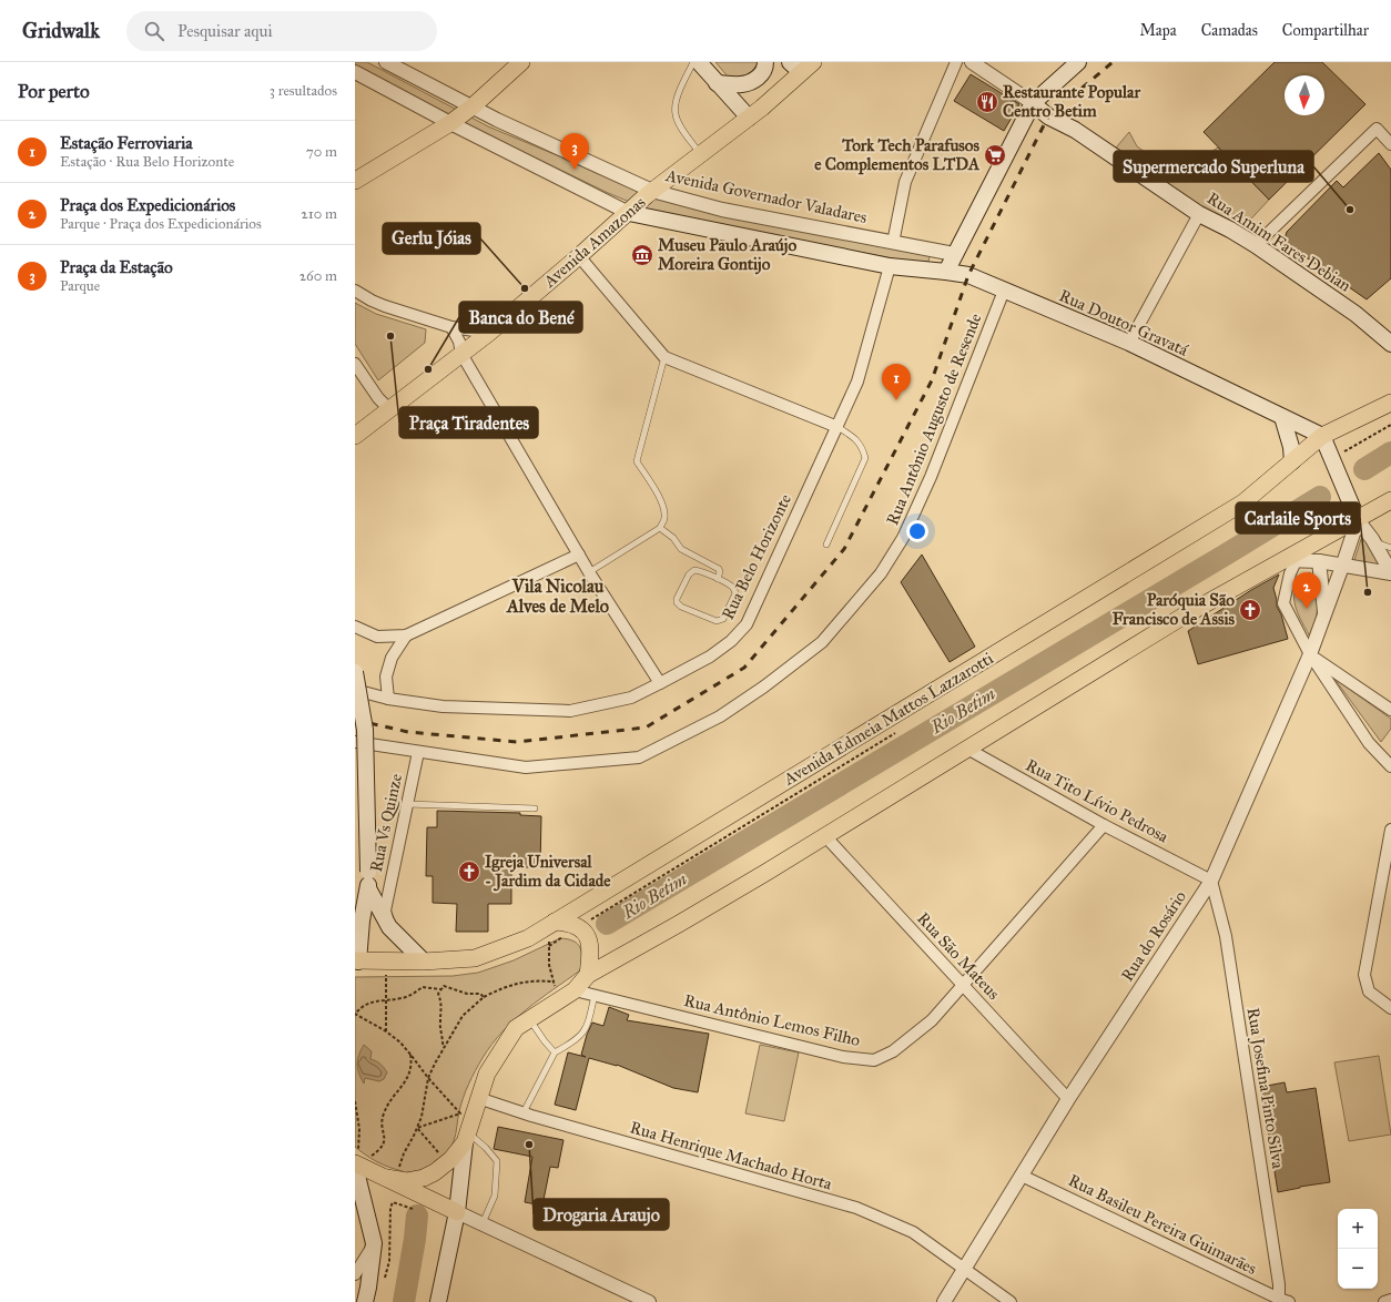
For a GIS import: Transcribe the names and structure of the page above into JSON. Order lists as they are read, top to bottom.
{
  "streets": {
    "main road": [
      "Avenida Amazonas",
      "Rua Amim Fares Debian",
      "Rua Doutor Gravatá",
      "Avenida Edmeia Mattos Lazzarotti"
    ],
    "street": [
      "Avenida Governador Valadares",
      "Rua Antônio Augusto de Resende",
      "Rua Belo Horizonte",
      "Rua Tito Lívio Pedrosa",
      "Rua Vs Quinze",
      "Rua do Rosário",
      "Rua São Mateus",
      "Rua Antônio Lemos Filho",
      "Rua Josefina Pinto Silva",
      "Rua Henrique Machado Horta",
      "Rua Basileu Pereira Guimarães"
    ]
  },
  "crossings": [
    ["Avenida Governador Valadares", "Avenida Amazonas"],
    ["Rua Doutor Gravatá", "Rua Antônio Augusto de Resende"],
    ["Rua Doutor Gravatá", "Avenida Edmeia Mattos Lazzarotti"],
    ["Rua Antônio Augusto de Resende", "Rua Vs Quinze"],
    ["Rua Tito Lívio Pedrosa", "Rua do Rosário"],
    ["Rua Tito Lívio Pedrosa", "Rua Antônio Lemos Filho"],
    ["Rua Tito Lívio Pedrosa", "Rua Josefina Pinto Silva"],
    ["Rua do Rosário", "Rua São Mateus"],
    ["Rua do Rosário", "Rua Josefina Pinto Silva"],
    ["Rua do Rosário", "Rua Henrique Machado Horta"],
    ["Rua do Rosário", "Rua Basileu Pereira Guimarães"],
    ["Rua São Mateus", "Rua Antônio Lemos Filho"],
    ["Rua Josefina Pinto Silva", "Rua Basileu Pereira Guimarães"]
  ],
  "districts": ["Vila Nicolau Alves de Melo"],
  "water": ["Rio Betim"],
  "places": {
    "restaurant": ["Restaurante Popular Centro Betim"],
    "supermarket": ["Tork Tech Parafusos e Complementos LTDA"],
    "other": [
      "Supermercado Superluna",
      "Gerlu Jóias",
      "Praça Tiradentes",
      "Banca do Bené",
      "Carlaile Sports",
      "Drogaria Araujo"
    ],
    "museum": ["Museu Paulo Araújo Moreira Gontijo"],
    "church": ["Paróquia São Francisco de Assis", "Igreja Universal - Jardim da Cidade"]
  },
  "north": "bottom",
  "page": {
    "header": "Gridwalk",
    "search": "Pesquisar aqui",
    "nav": ["Mapa", "Camadas", "Compartilhar"],
    "heading": ["Por perto", "3 resultados"],
    "list": [
      {
        "mark": "1",
        "name": "Estação Ferroviaria",
        "note": "Estação · Rua Belo Horizonte",
        "value": "70 m"
      },
      {
        "mark": "2",
        "name": "Praça dos Expedicionários",
        "note": "Parque · Praça dos Expedicionários",
        "value": "210 m"
      },
      {
        "mark": "3",
        "name": "Praça da Estação",
        "note": "Parque",
        "value": "260 m"
      }
    ],
    "pins": ["3", "1", "2"],
    "map_buttons": ["+", "−"]
  }
}
